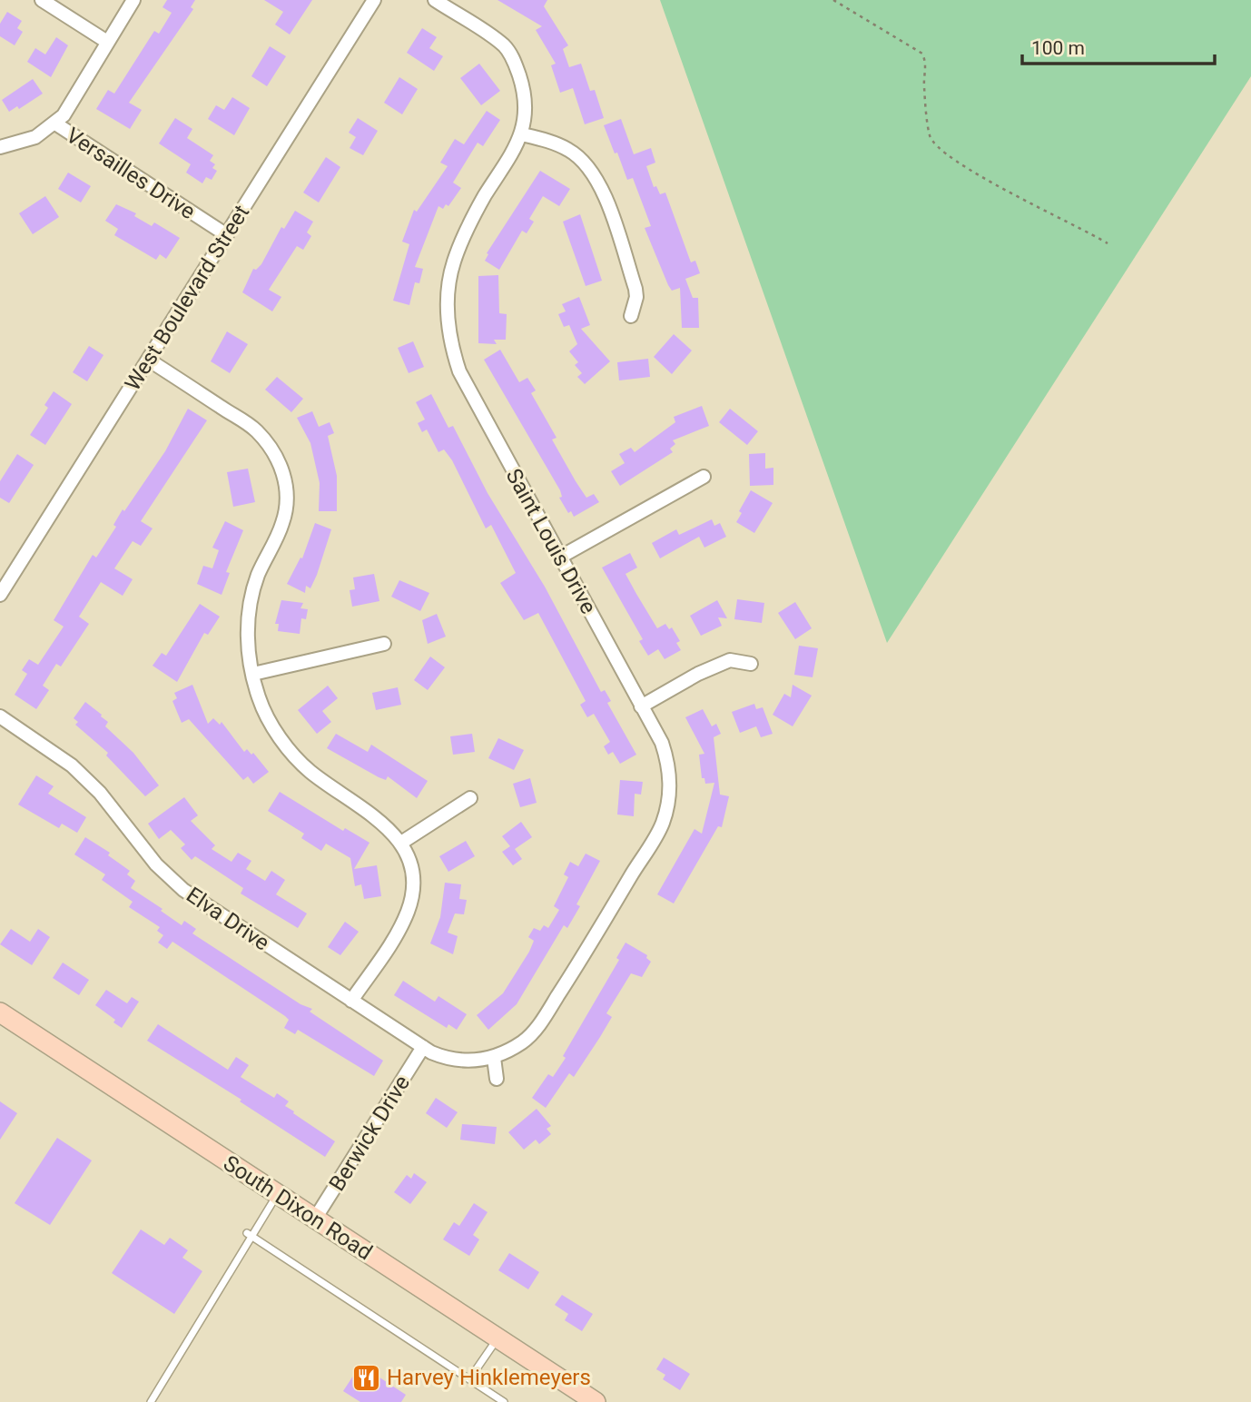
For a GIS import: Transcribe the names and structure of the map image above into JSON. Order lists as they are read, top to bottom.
{
  "streets": {
    "main road": ["South Dixon Road"],
    "street": [
      "Versailles Drive",
      "West Boulevard Street",
      "Saint Louis Drive",
      "Elva Drive",
      "Berwick Drive"
    ]
  },
  "crossings": [
    ["Versailles Drive", "West Boulevard Street"],
    ["Saint Louis Drive", "Elva Drive"],
    ["Elva Drive", "Berwick Drive"],
    ["Berwick Drive", "South Dixon Road"]
  ],
  "places": {
    "restaurant": ["Harvey Hinklemeyers"]
  },
  "scale_bar": "100 m"
}
